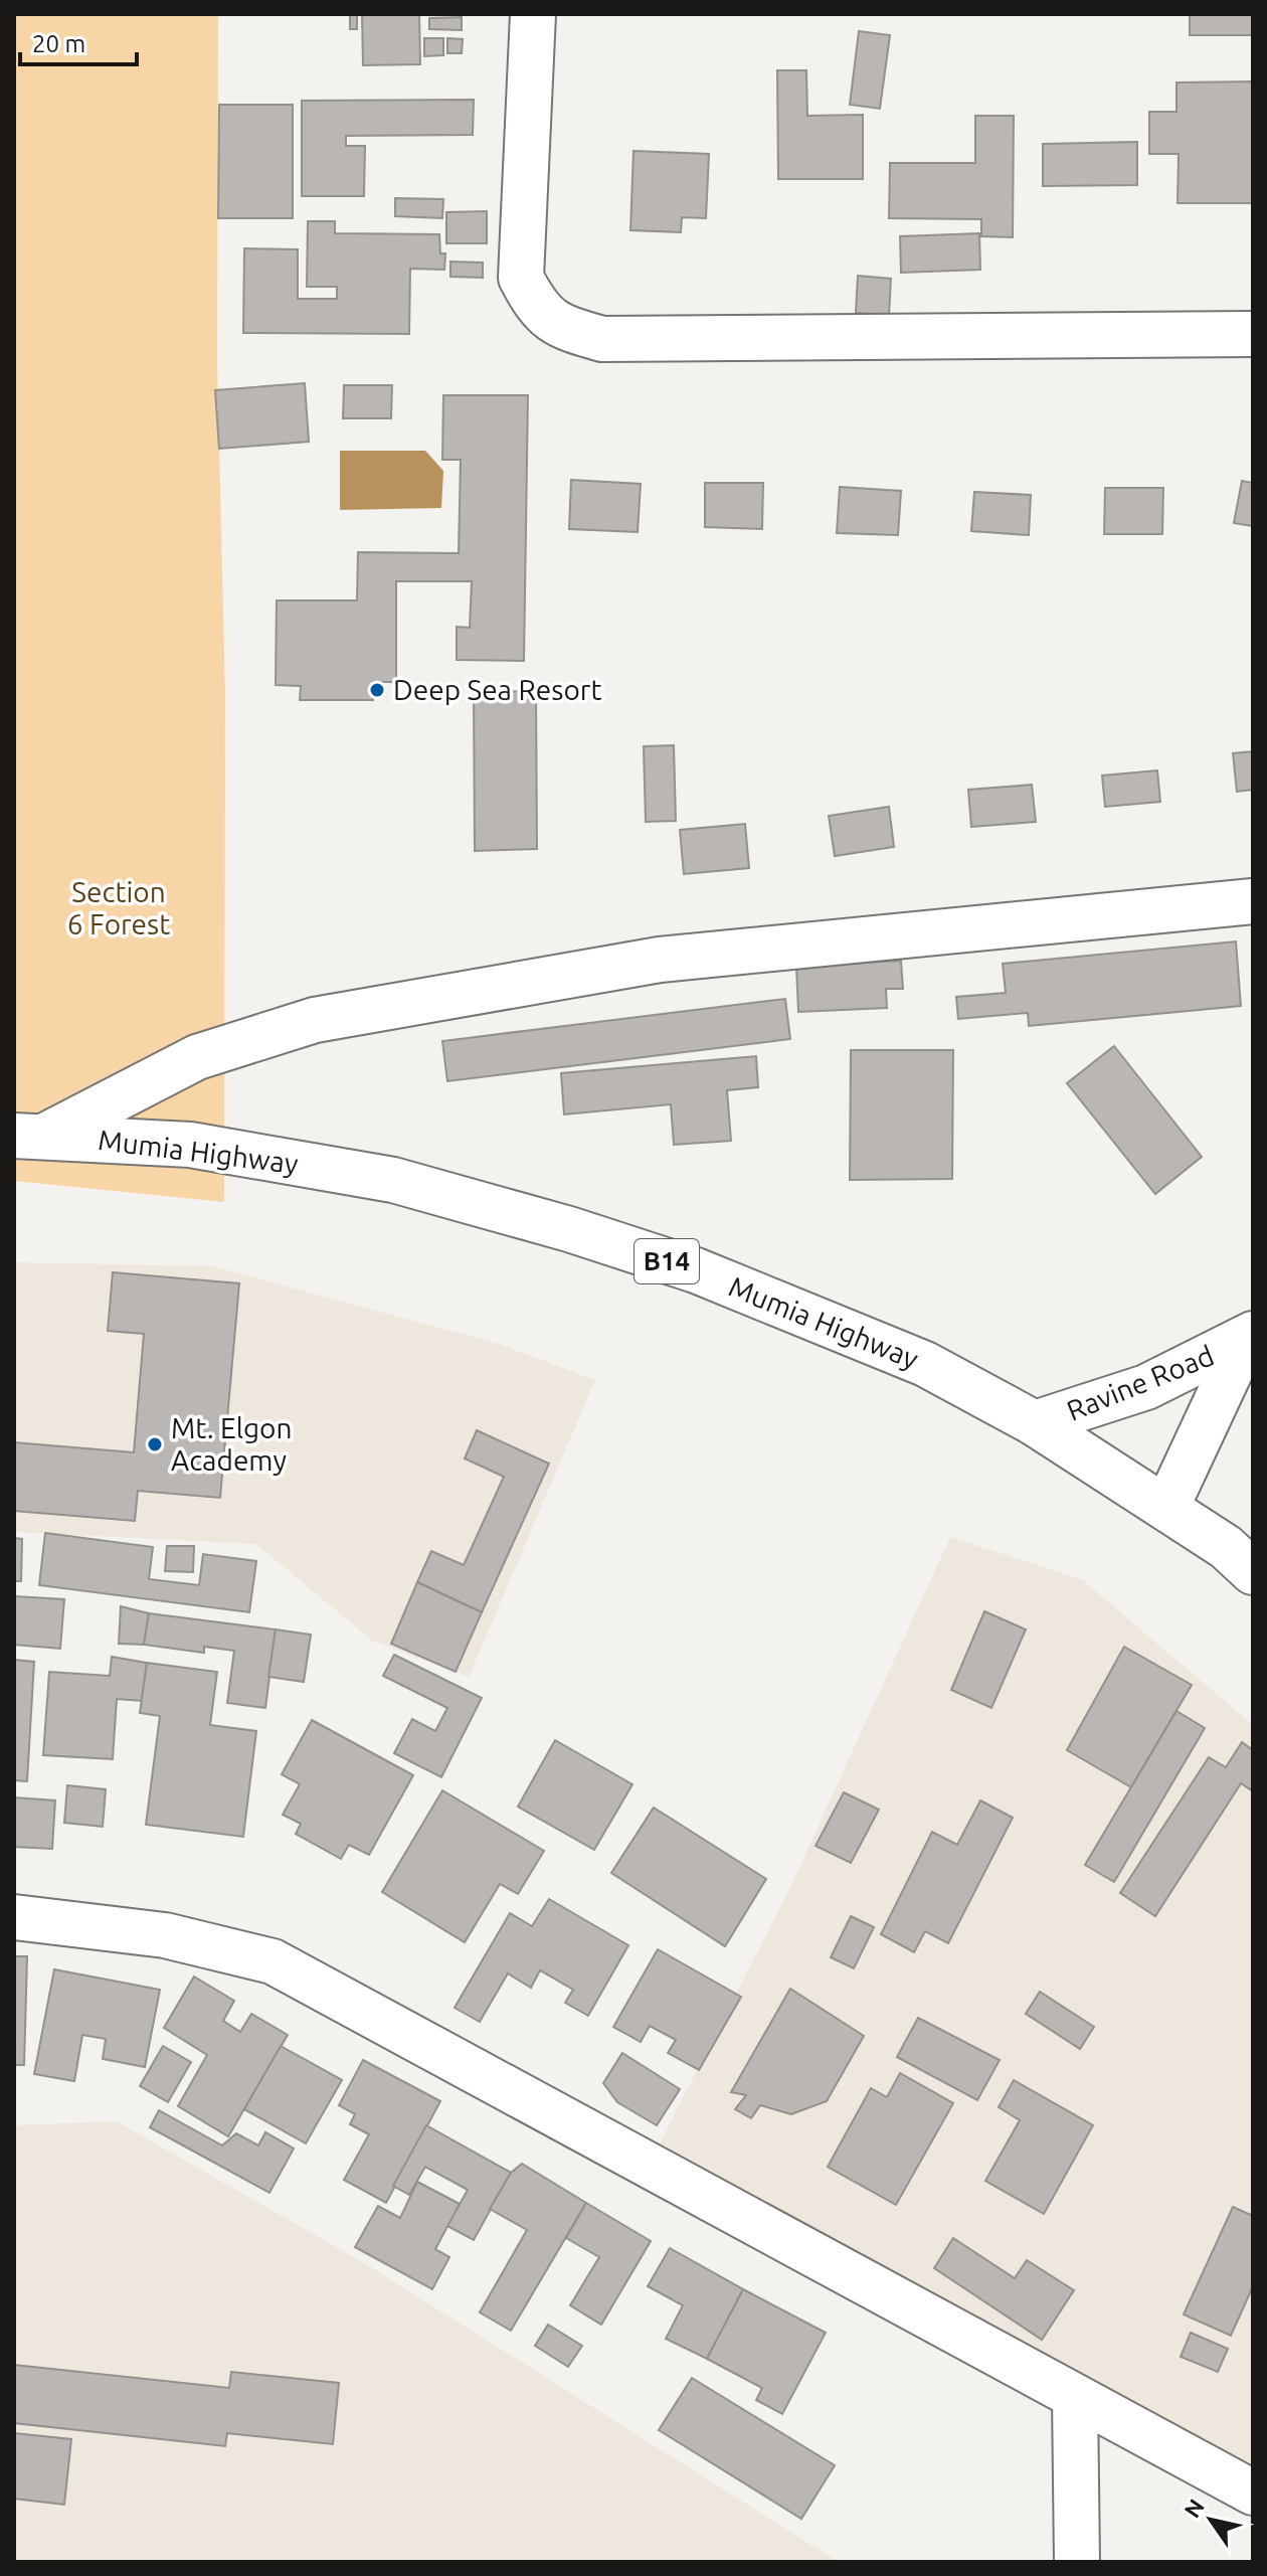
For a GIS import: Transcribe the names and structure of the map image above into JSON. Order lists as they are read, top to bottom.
{
  "streets": {
    "main road": ["Mumia Highway", "B14", "Ravine Road"]
  },
  "crossings": [
    ["Mumia Highway", "Ravine Road"]
  ],
  "parks": ["Section 6 Forest"],
  "places": ["Deep Sea Resort", "Mt. Elgon Academy"],
  "scale_bar": "20 m",
  "north": "top left"
}
